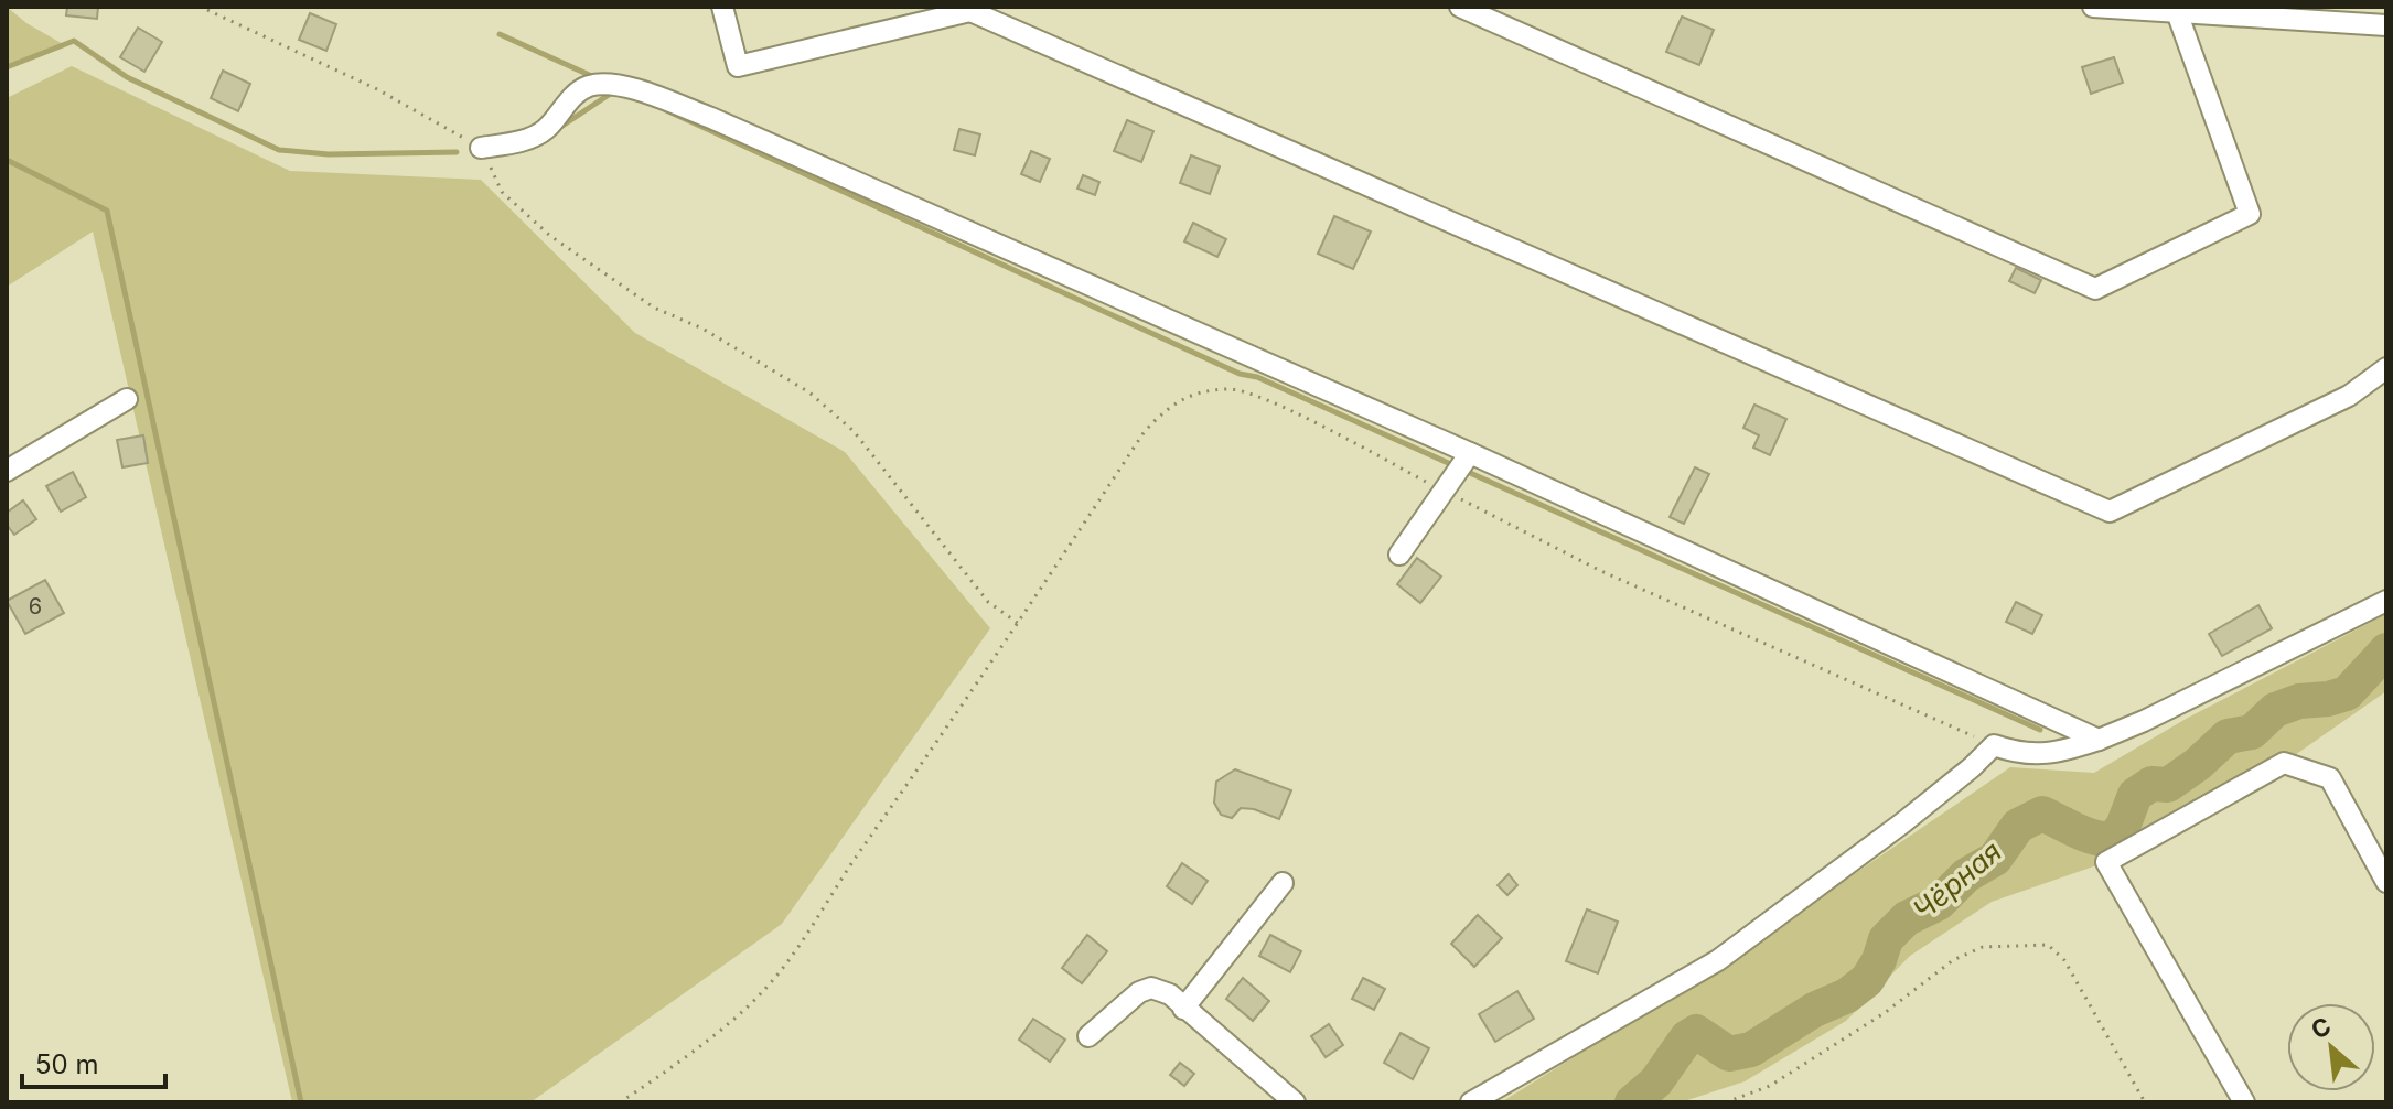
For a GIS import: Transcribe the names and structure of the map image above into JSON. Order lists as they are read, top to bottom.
{
  "water": ["Чёрная"],
  "house_numbers": ["6"],
  "scale_bar": "50 m",
  "north": "top left"
}
